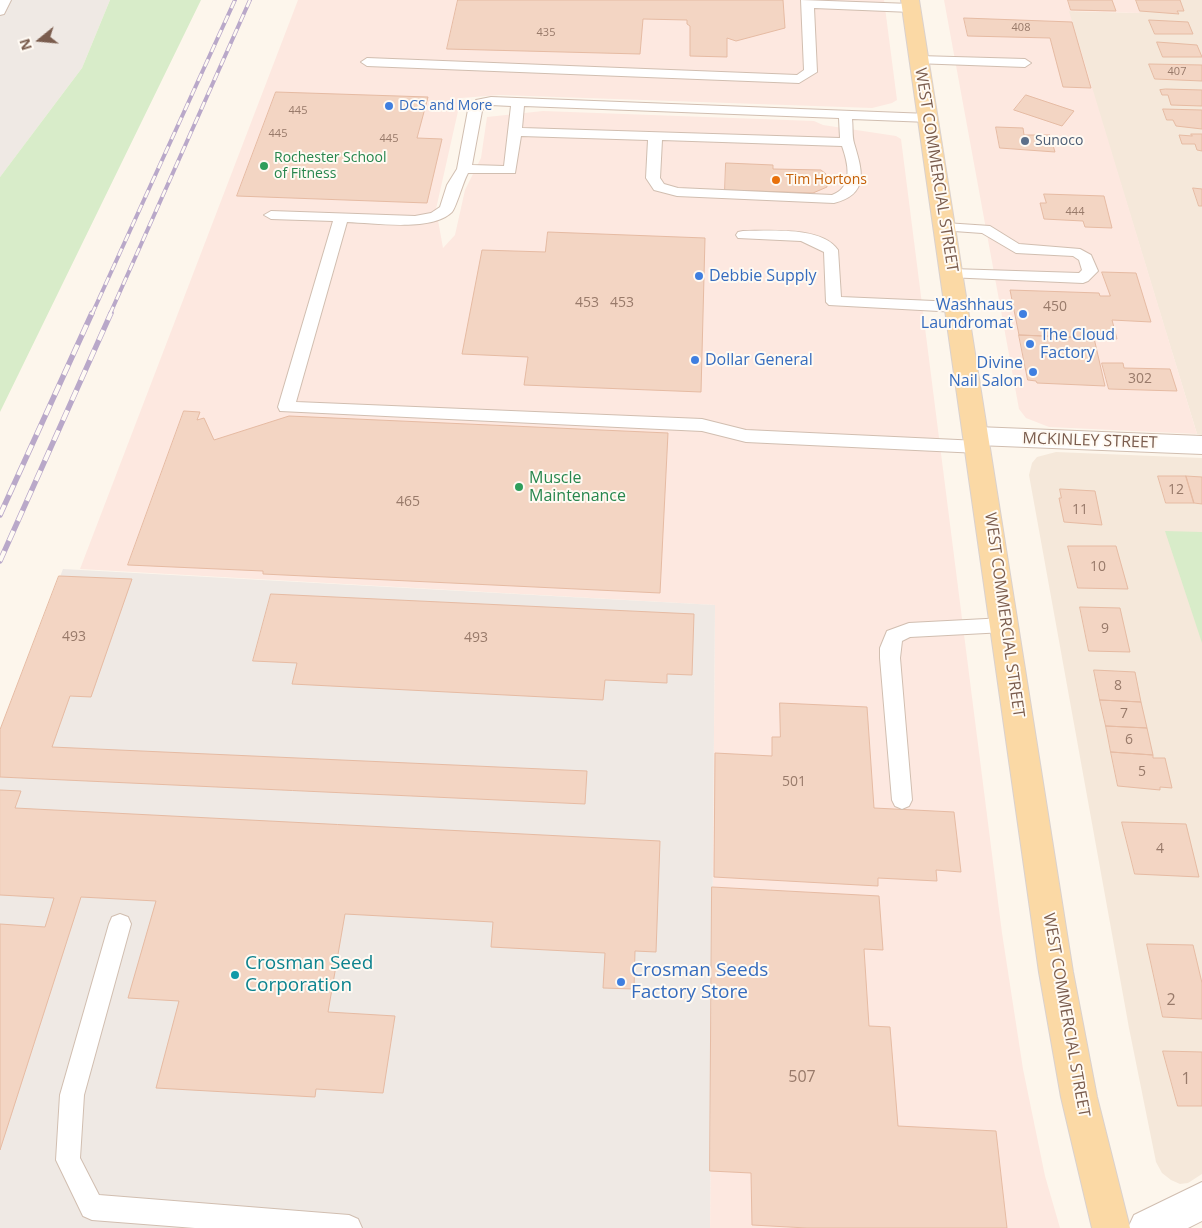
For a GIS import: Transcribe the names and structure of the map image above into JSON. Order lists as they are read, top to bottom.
{
  "streets": {
    "main road": ["WEST COMMERCIAL STREET"],
    "street": ["MCKINLEY STREET"]
  },
  "crossings": [
    ["WEST COMMERCIAL STREET", "MCKINLEY STREET"]
  ],
  "places": [
    "DCS and More",
    "Sunoco",
    "Rochester School of Fitness",
    "Tim Hortons",
    "Debbie Supply",
    "Washhaus Laundromat",
    "The Cloud Factory",
    "Dollar General",
    "Divine Nail Salon",
    "Muscle Maintenance",
    "Crosman Seed Corporation",
    "Crosman Seeds Factory Store"
  ],
  "house_numbers": [
    "408",
    "435",
    "407",
    "445",
    "445",
    "445",
    "444",
    "453",
    "453",
    "450",
    "302",
    "12",
    "465",
    "11",
    "10",
    "9",
    "493",
    "493",
    "8",
    "7",
    "6",
    "5",
    "501",
    "4",
    "2",
    "507",
    "1"
  ],
  "north": "left"
}
